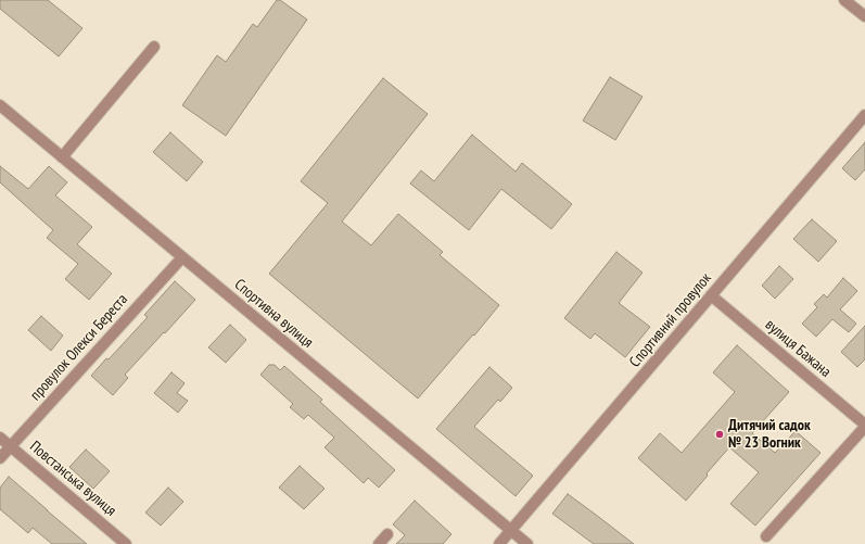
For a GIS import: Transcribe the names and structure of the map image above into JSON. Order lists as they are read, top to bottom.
{
  "streets": {
    "street": [
      "Спортивна вулиця",
      "Спортивний провулок",
      "провулок Олекси Береста",
      "вулиця Бажана",
      "Повстанська вулиця"
    ]
  },
  "crossings": [
    ["Спортивна вулиця", "Спортивний провулок"],
    ["Спортивна вулиця", "провулок Олекси Береста"],
    ["Спортивний провулок", "вулиця Бажана"],
    ["провулок Олекси Береста", "Повстанська вулиця"]
  ],
  "places": ["Дитячий садок № 23 Вогник"]
}
